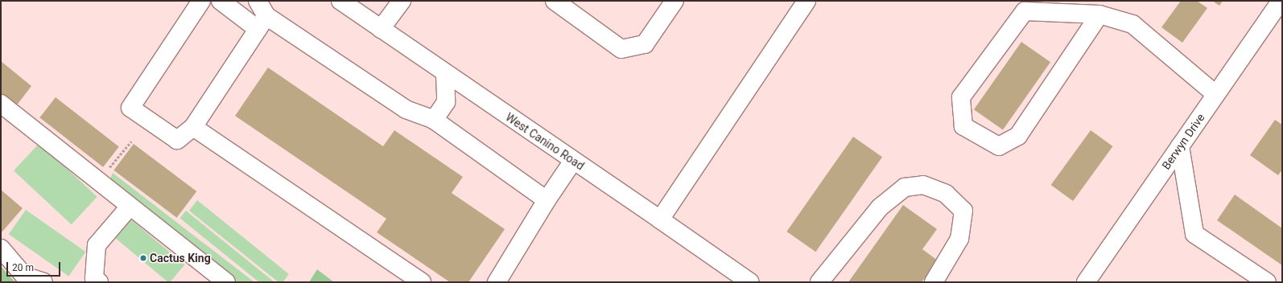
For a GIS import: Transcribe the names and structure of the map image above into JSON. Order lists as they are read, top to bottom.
{
  "streets": {
    "street": ["West Canino Road", "Berwyn Drive"]
  },
  "places": ["Cactus King"],
  "scale_bar": "20 m"
}
